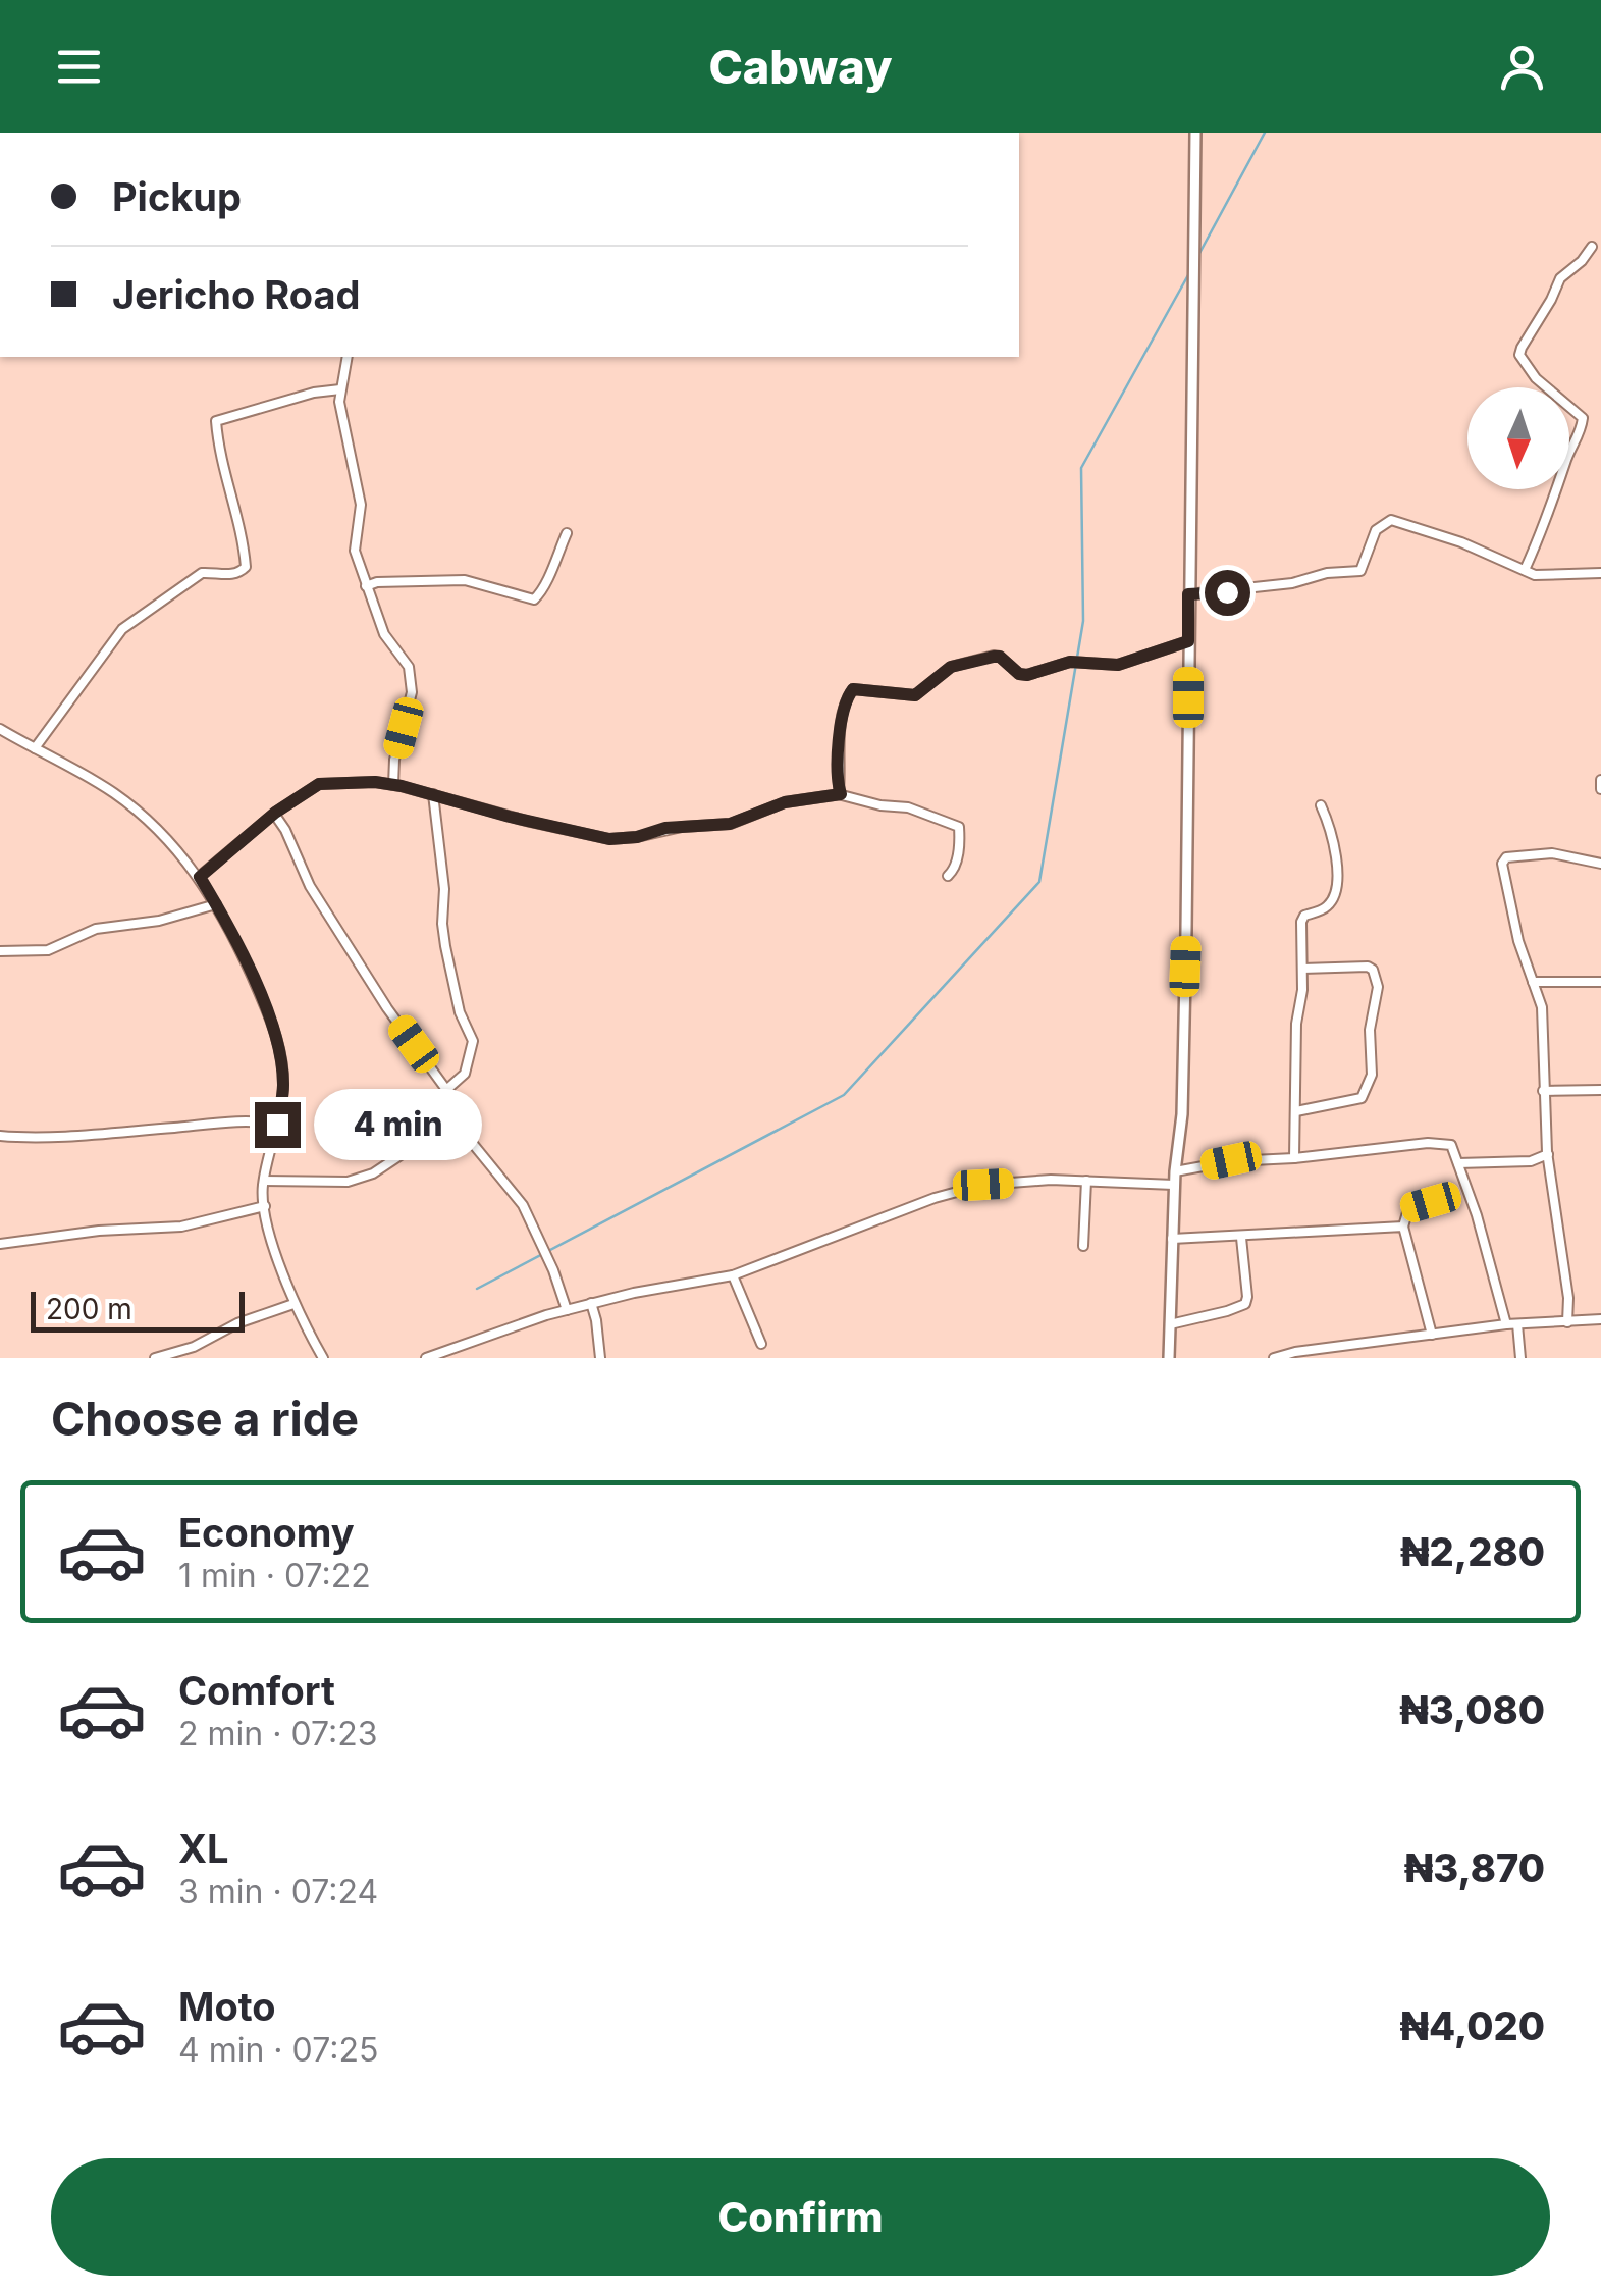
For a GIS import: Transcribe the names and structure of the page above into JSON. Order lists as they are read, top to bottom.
{
  "scale_bar": "200 m",
  "north": "bottom",
  "page": {
    "header": "Cabway",
    "banner": ["Pickup", "Jericho Road"],
    "bubble": "4 min",
    "scale": "200 m",
    "heading": "Choose a ride",
    "list": [
      {
        "name": "Economy",
        "note": "1 min · 07:22",
        "value": "₦2,280"
      },
      {
        "name": "Comfort",
        "note": "2 min · 07:23",
        "value": "₦3,080"
      },
      {
        "name": "XL",
        "note": "3 min · 07:24",
        "value": "₦3,870"
      },
      {
        "name": "Moto",
        "note": "4 min · 07:25",
        "value": "₦4,020"
      }
    ],
    "buttons": "Confirm"
  }
}
